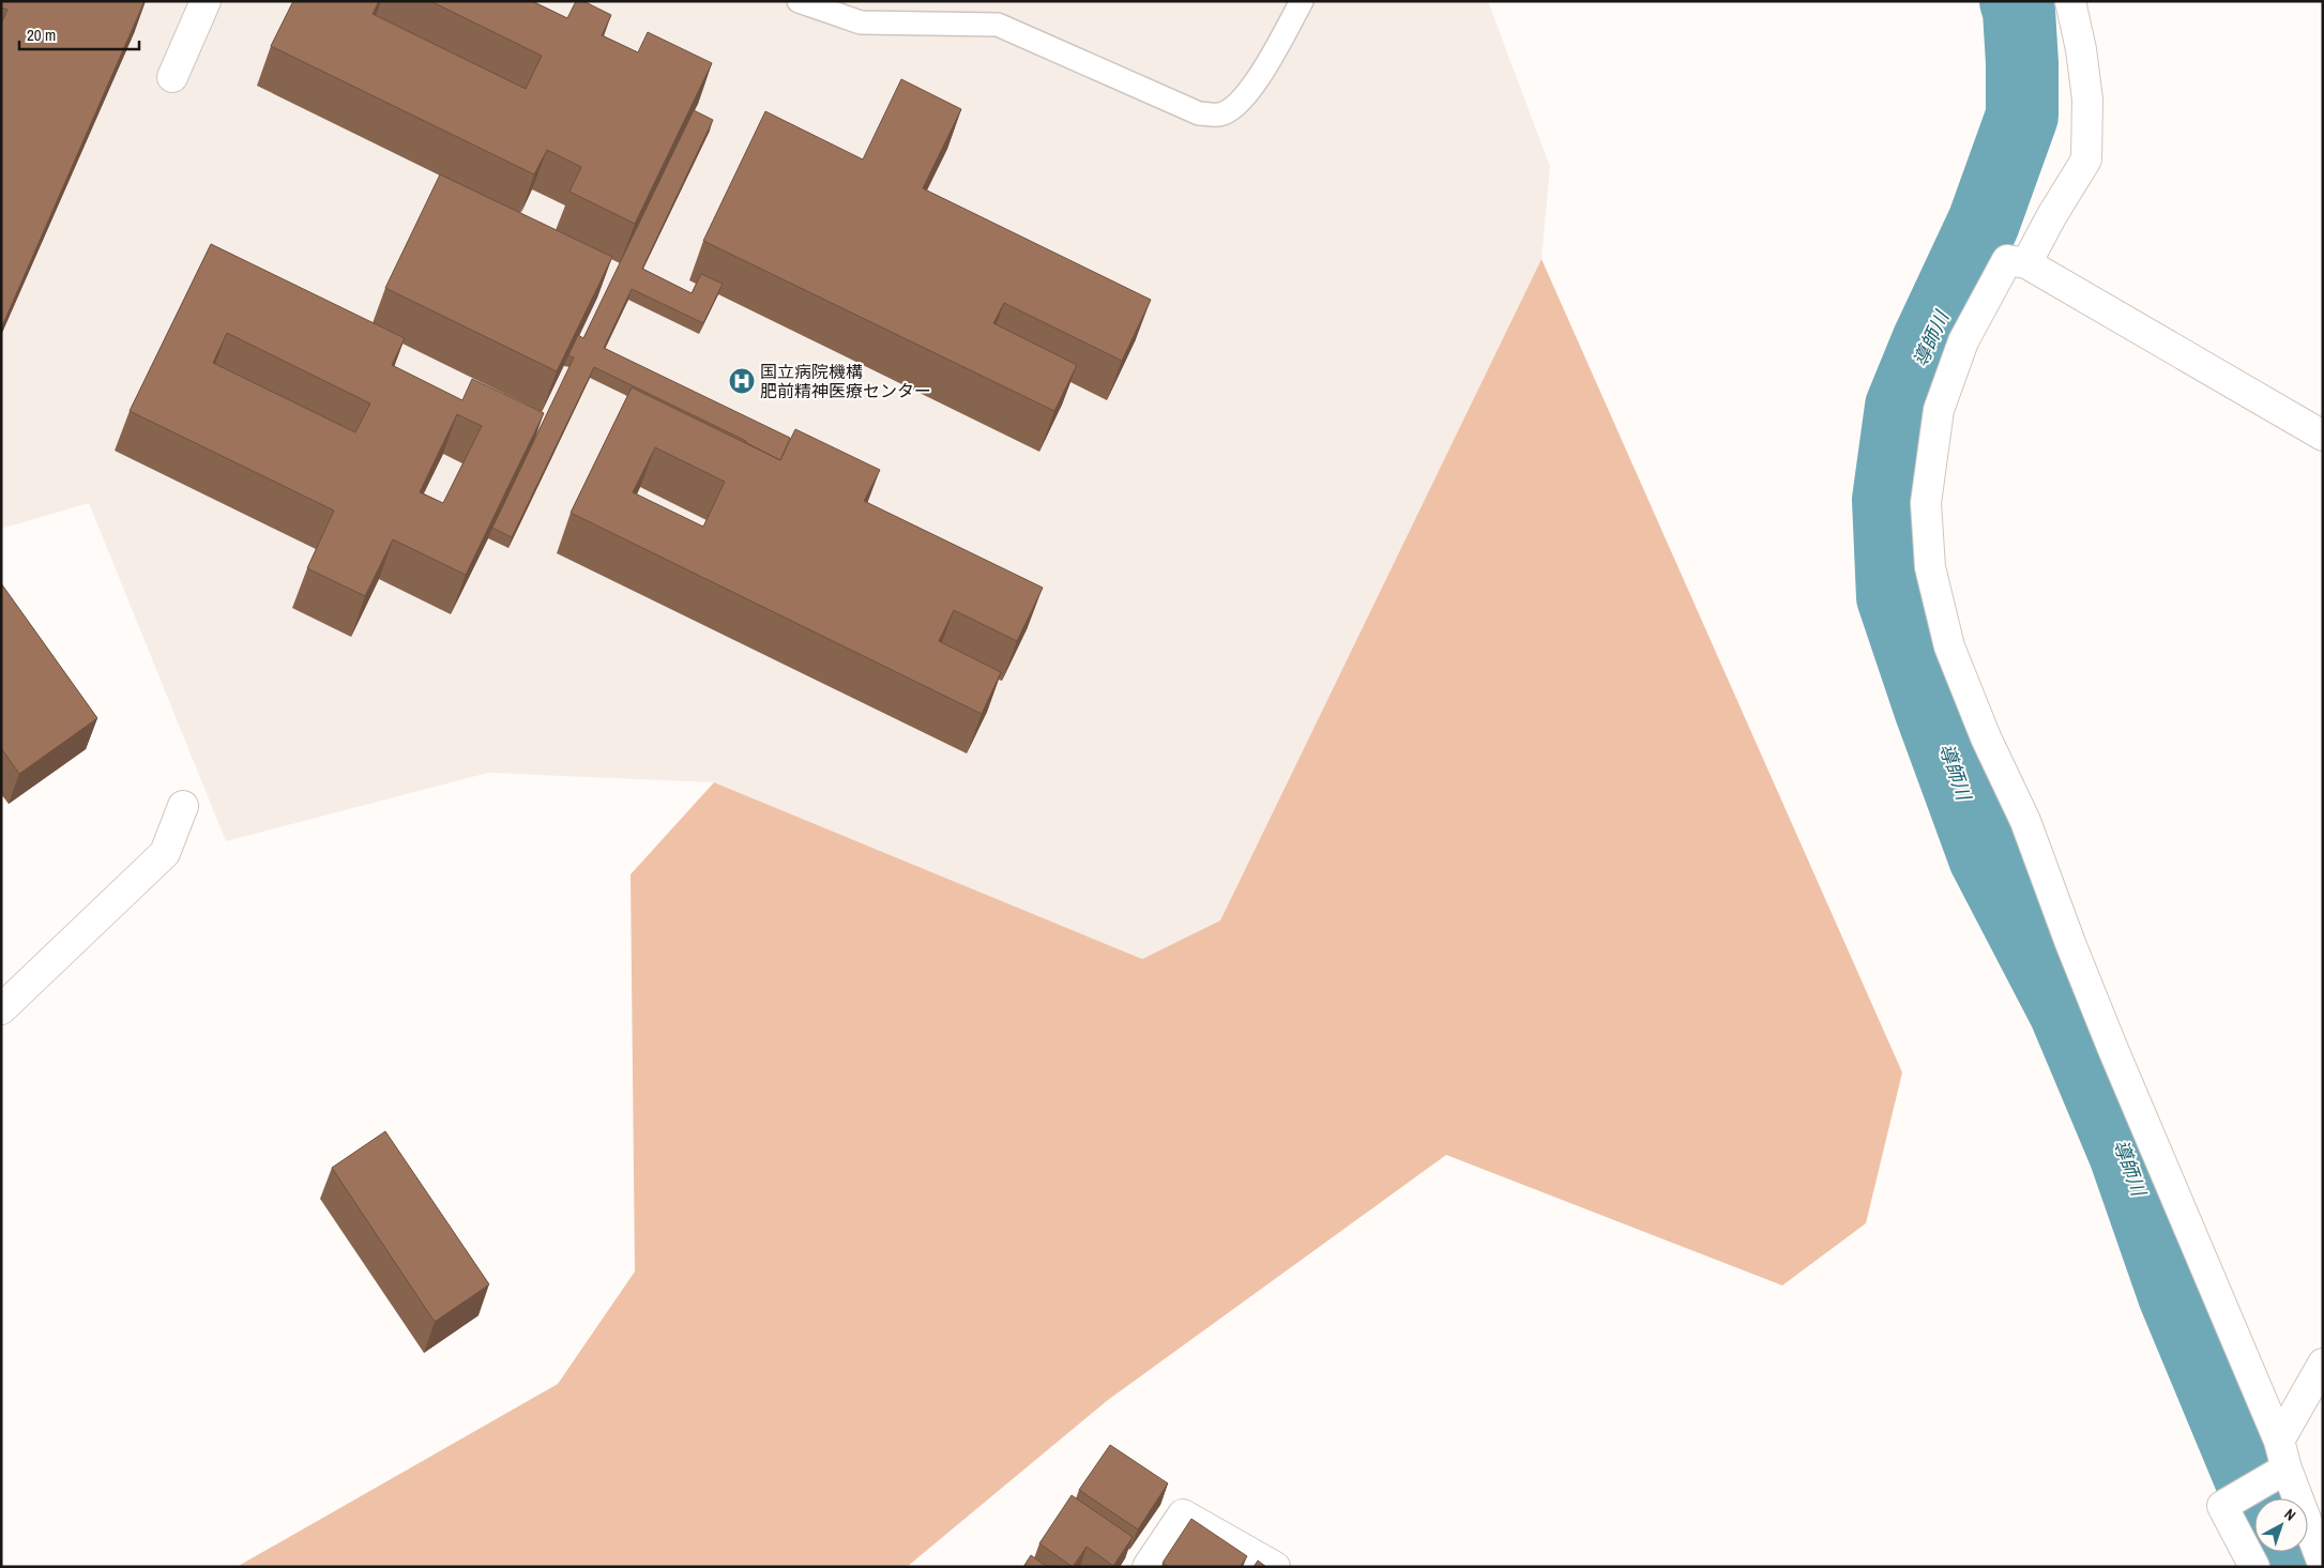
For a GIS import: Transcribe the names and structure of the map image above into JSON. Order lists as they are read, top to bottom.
{
  "water": ["導師川"],
  "places": {
    "hospital": ["国立病院機構 肥前精神医療センター"]
  },
  "scale_bar": "20 m",
  "north": "top right"
}
